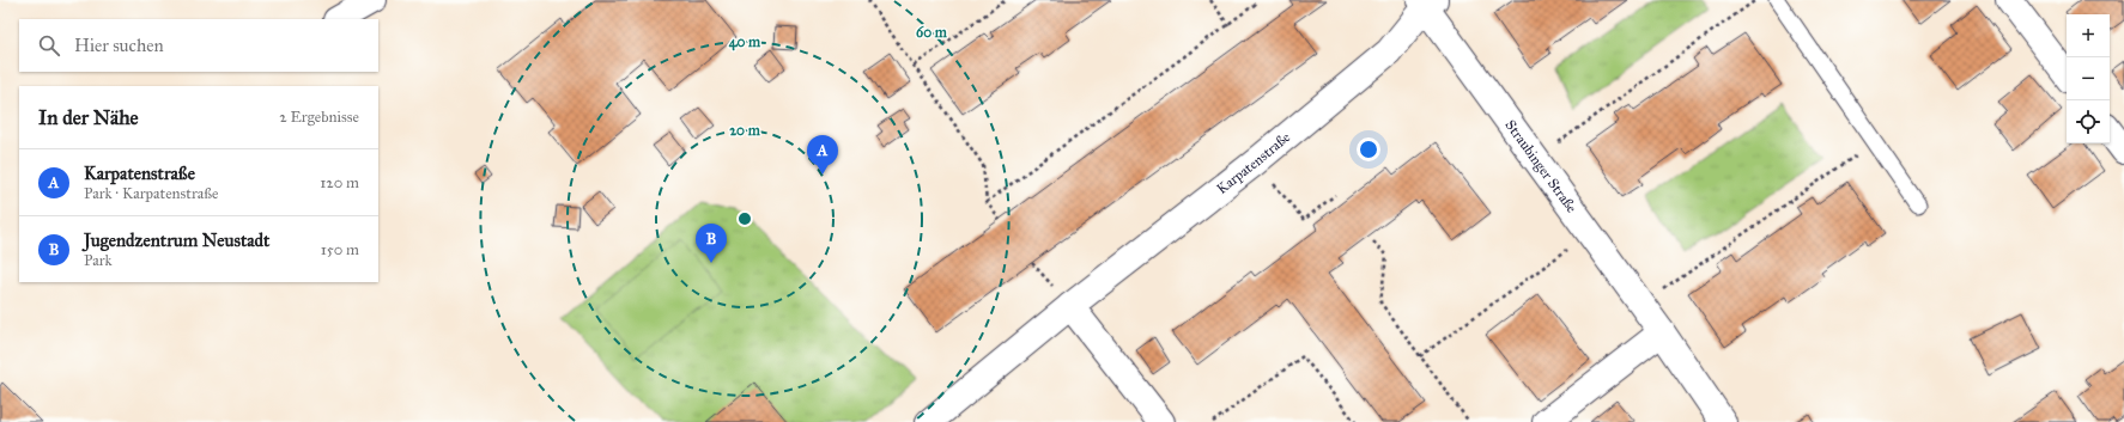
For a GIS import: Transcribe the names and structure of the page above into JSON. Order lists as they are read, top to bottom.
{
  "streets": {
    "street": ["Karpatenstraße", "Straubinger Straße"]
  },
  "crossings": [
    ["Karpatenstraße", "Straubinger Straße"]
  ],
  "page": {
    "map_buttons": ["+", "−"],
    "search": "Hier suchen",
    "heading": ["In der Nähe", "2 Ergebnisse"],
    "pins": ["A", "B"],
    "list": [
      {
        "mark": "A",
        "name": "Karpatenstraße",
        "note": "Park · Karpatenstraße",
        "value": "120 m"
      },
      {
        "mark": "B",
        "name": "Jugendzentrum Neustadt",
        "note": "Park",
        "value": "150 m"
      }
    ]
  },
  "rings": ["60 m", "40 m", "20 m"]
}
